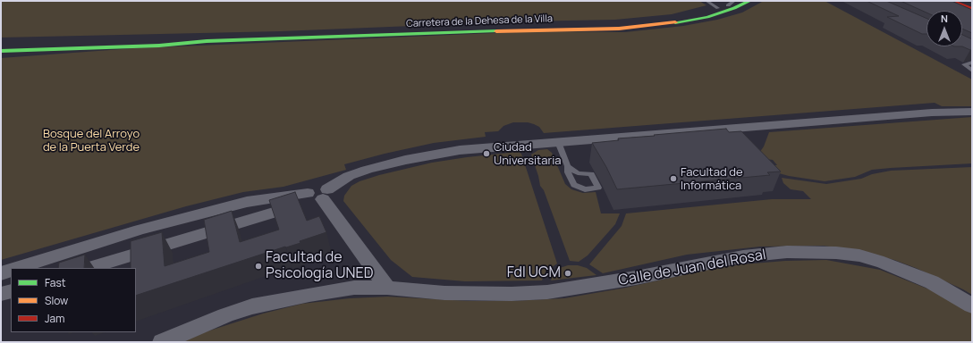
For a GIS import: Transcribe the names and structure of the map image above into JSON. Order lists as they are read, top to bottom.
{
  "streets": {
    "main road": ["Carretera de la Dehesa de la Villa"],
    "street": ["Calle de Juan del Rosal"]
  },
  "parks": ["Bosque del Arroyo de la Puerta Verde"],
  "places": [
    "Ciudad Universitaria",
    "Facultad de Informática",
    "Facultad de Psicología UNED",
    "FdI UCM"
  ],
  "legend": ["Fast", "Slow", "Jam"],
  "north": "top"
}
